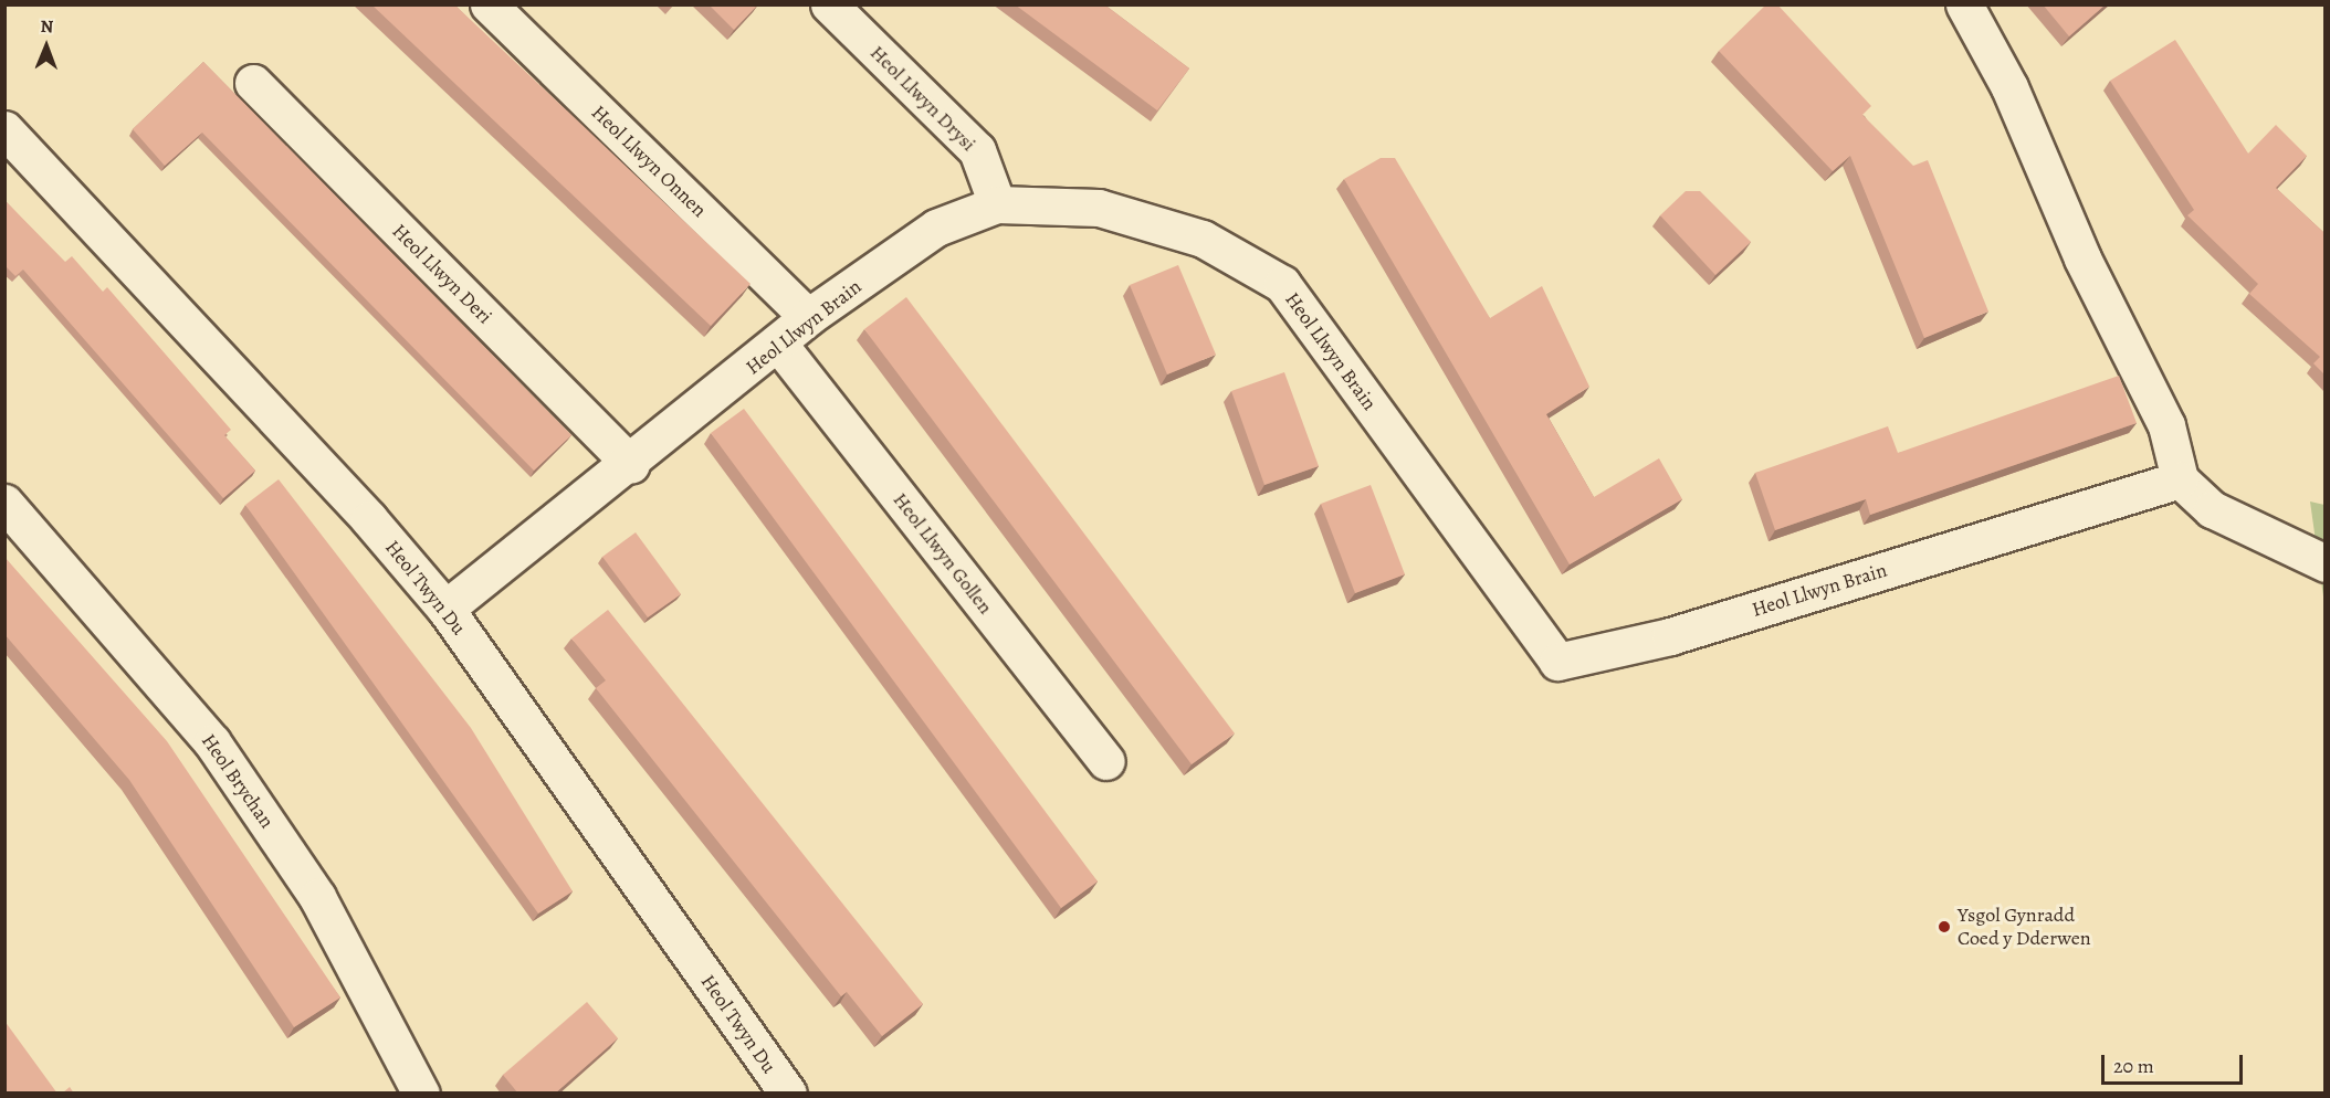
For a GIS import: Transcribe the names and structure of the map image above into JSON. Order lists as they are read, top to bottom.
{
  "streets": {
    "street": [
      "Heol Llwyn Drysi",
      "Heol Llwyn Onnen",
      "Heol Llwyn Deri",
      "Heol Llwyn Brain",
      "Heol Llwyn Gollen",
      "Heol Twyn Du",
      "Heol Brychan"
    ]
  },
  "crossings": [
    ["Heol Llwyn Drysi", "Heol Llwyn Brain"],
    ["Heol Llwyn Onnen", "Heol Llwyn Brain"],
    ["Heol Llwyn Deri", "Heol Llwyn Brain"],
    ["Heol Llwyn Brain", "Heol Llwyn Gollen"],
    ["Heol Llwyn Brain", "Heol Twyn Du"]
  ],
  "places": ["Ysgol Gynradd Coed y Dderwen"],
  "scale_bar": "20 m",
  "north": "top"
}
